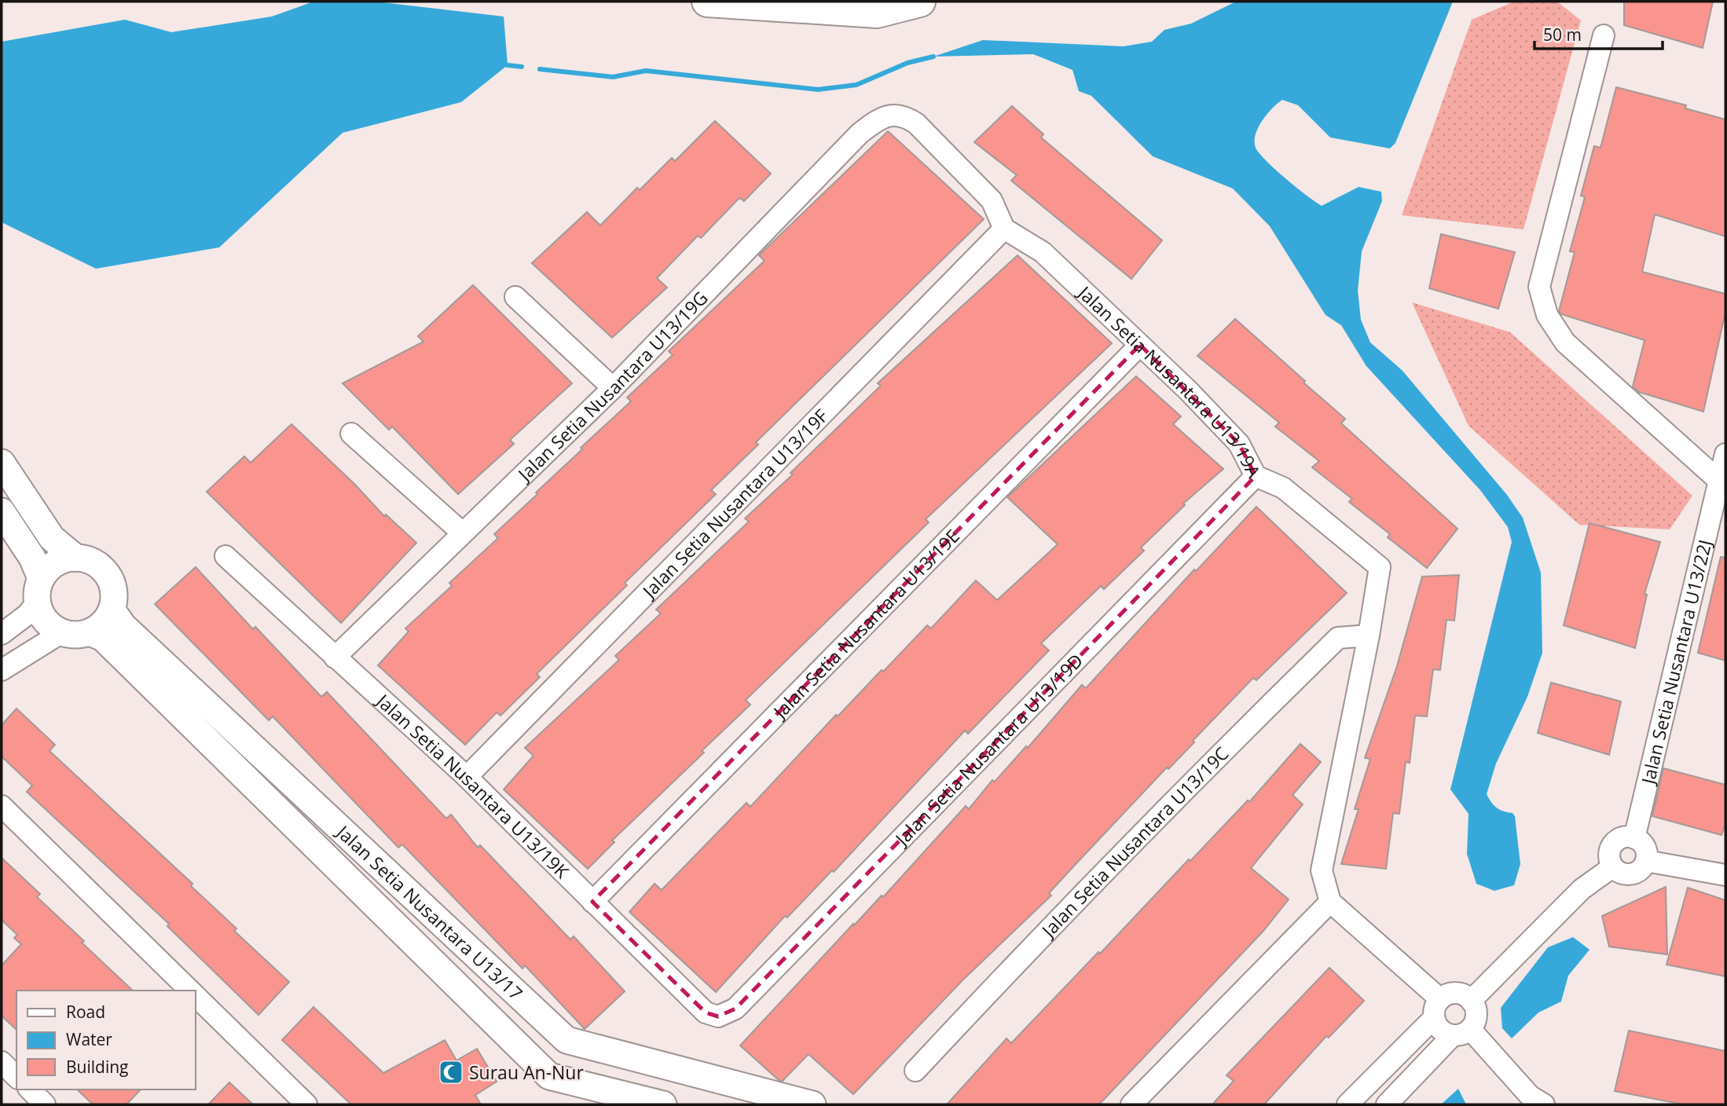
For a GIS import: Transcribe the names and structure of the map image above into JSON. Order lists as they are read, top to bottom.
{
  "streets": {
    "main road": ["Jalan Setia Nusantara U13/17"],
    "street": [
      "Jalan Setia Nusantara U13/19A",
      "Jalan Setia Nusantara U13/19G",
      "Jalan Setia Nusantara U13/19F",
      "Jalan Setia Nusantara U13/19E",
      "Jalan Setia Nusantara U13/22J",
      "Jalan Setia Nusantara U13/19D",
      "Jalan Setia Nusantara U13/19K",
      "Jalan Setia Nusantara U13/19C"
    ]
  },
  "crossings": [
    ["Jalan Setia Nusantara U13/19A", "Jalan Setia Nusantara U13/19G"],
    ["Jalan Setia Nusantara U13/19A", "Jalan Setia Nusantara U13/19F"],
    ["Jalan Setia Nusantara U13/19A", "Jalan Setia Nusantara U13/19E"],
    ["Jalan Setia Nusantara U13/19A", "Jalan Setia Nusantara U13/19D"],
    ["Jalan Setia Nusantara U13/19A", "Jalan Setia Nusantara U13/19C"],
    ["Jalan Setia Nusantara U13/19G", "Jalan Setia Nusantara U13/19F"],
    ["Jalan Setia Nusantara U13/19G", "Jalan Setia Nusantara U13/19K"],
    ["Jalan Setia Nusantara U13/19F", "Jalan Setia Nusantara U13/19K"],
    ["Jalan Setia Nusantara U13/19E", "Jalan Setia Nusantara U13/19K"],
    ["Jalan Setia Nusantara U13/19D", "Jalan Setia Nusantara U13/19K"]
  ],
  "places": {
    "mosque": ["Surau An-Nur"]
  },
  "legend": ["Road", "Water", "Building"],
  "scale_bar": "50 m"
}
